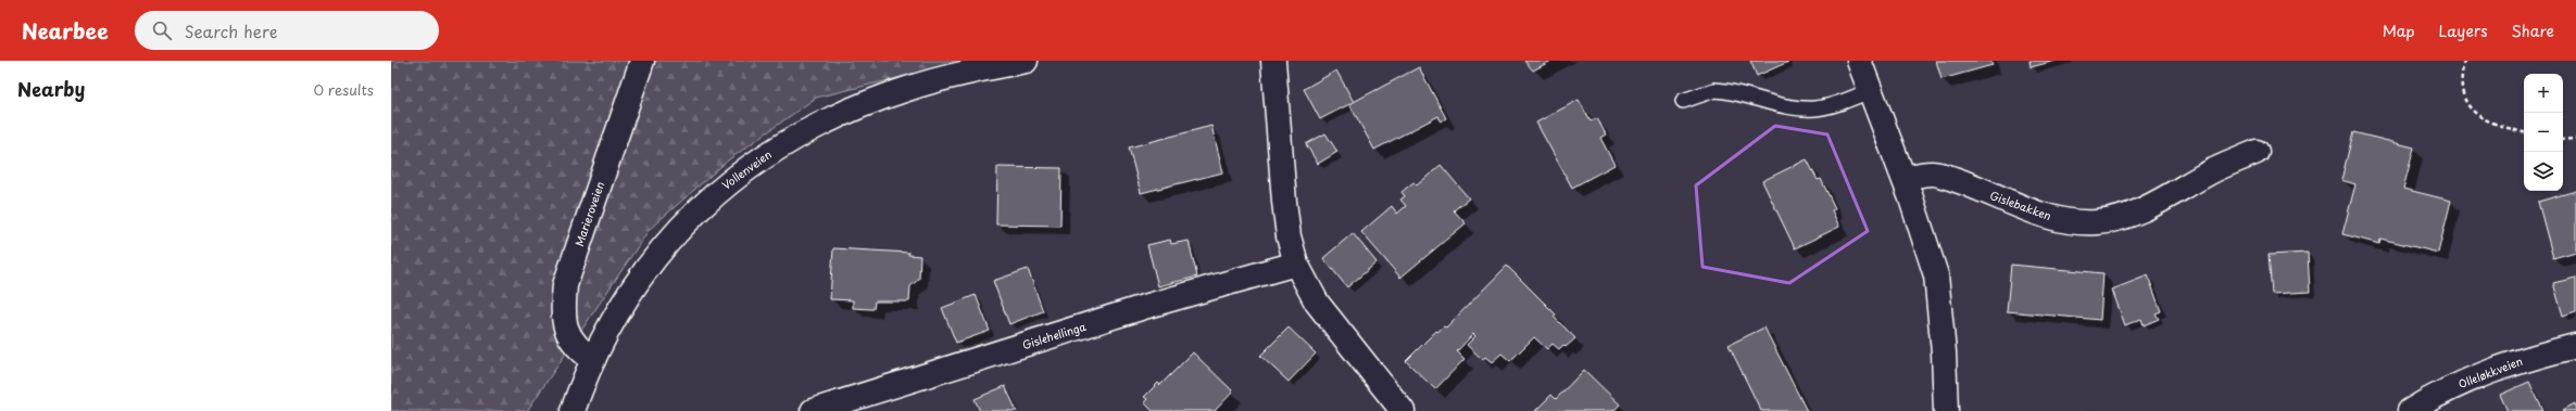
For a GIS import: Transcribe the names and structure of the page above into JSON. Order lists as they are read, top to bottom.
{
  "streets": {
    "street": [
      "Vollenveien",
      "Gislebakken",
      "Marieroveien",
      "Gislehellinga",
      "Olleløkkveien"
    ]
  },
  "crossings": [
    ["Vollenveien", "Marieroveien"]
  ],
  "page": {
    "header": "Nearbee",
    "search": "Search here",
    "nav": ["Map", "Layers", "Share"],
    "heading": ["Nearby", "0 results"],
    "map_buttons": ["+", "−"]
  }
}
